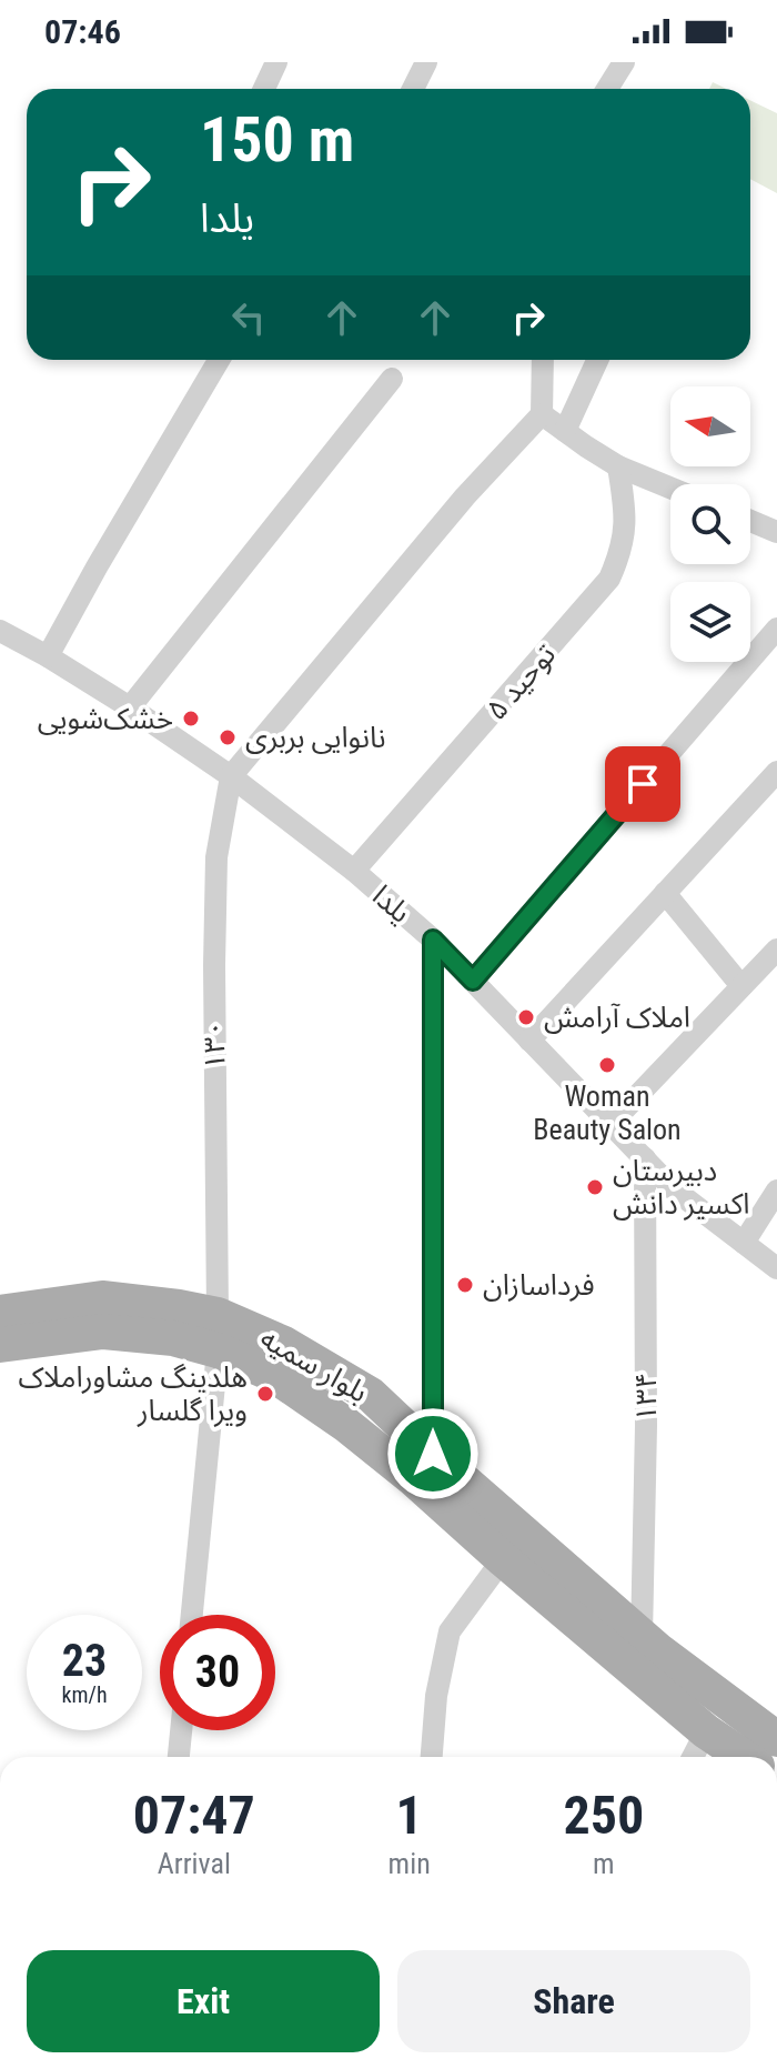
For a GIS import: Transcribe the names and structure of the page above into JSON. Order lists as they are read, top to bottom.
{
  "streets": {
    "main road": ["بلوار سمیه"],
    "street": [
      "توحید ۵",
      "یلدا",
      "۱۳۰",
      "۱۳۴"
    ]
  },
  "crossings": [
    ["توحید ۵", "یلدا"],
    ["یلدا", "۱۳۰"],
    ["یلدا", "۱۳۴"],
    ["۱۳۰", "بلوار سمیه"],
    ["بلوار سمیه", "۱۳۴"]
  ],
  "places": [
    "خشک‌شویی",
    "نانوایی بربری",
    "املاک آرامش",
    "Woman Beauty Salon",
    "دبیرستان اکسیر دانش",
    "فرداسازان",
    "هلدینگ مشاوراملاک ویرا گلسار"
  ],
  "north": "left",
  "page": {
    "status": "07:46",
    "turn": ["150 m", "یلدا"],
    "speed": "23 km/h",
    "limit": "30",
    "eta": [
      "07:47",
      "Arrival",
      "1",
      "min",
      "250",
      "m"
    ],
    "buttons": ["Exit", "Share"]
  }
}
